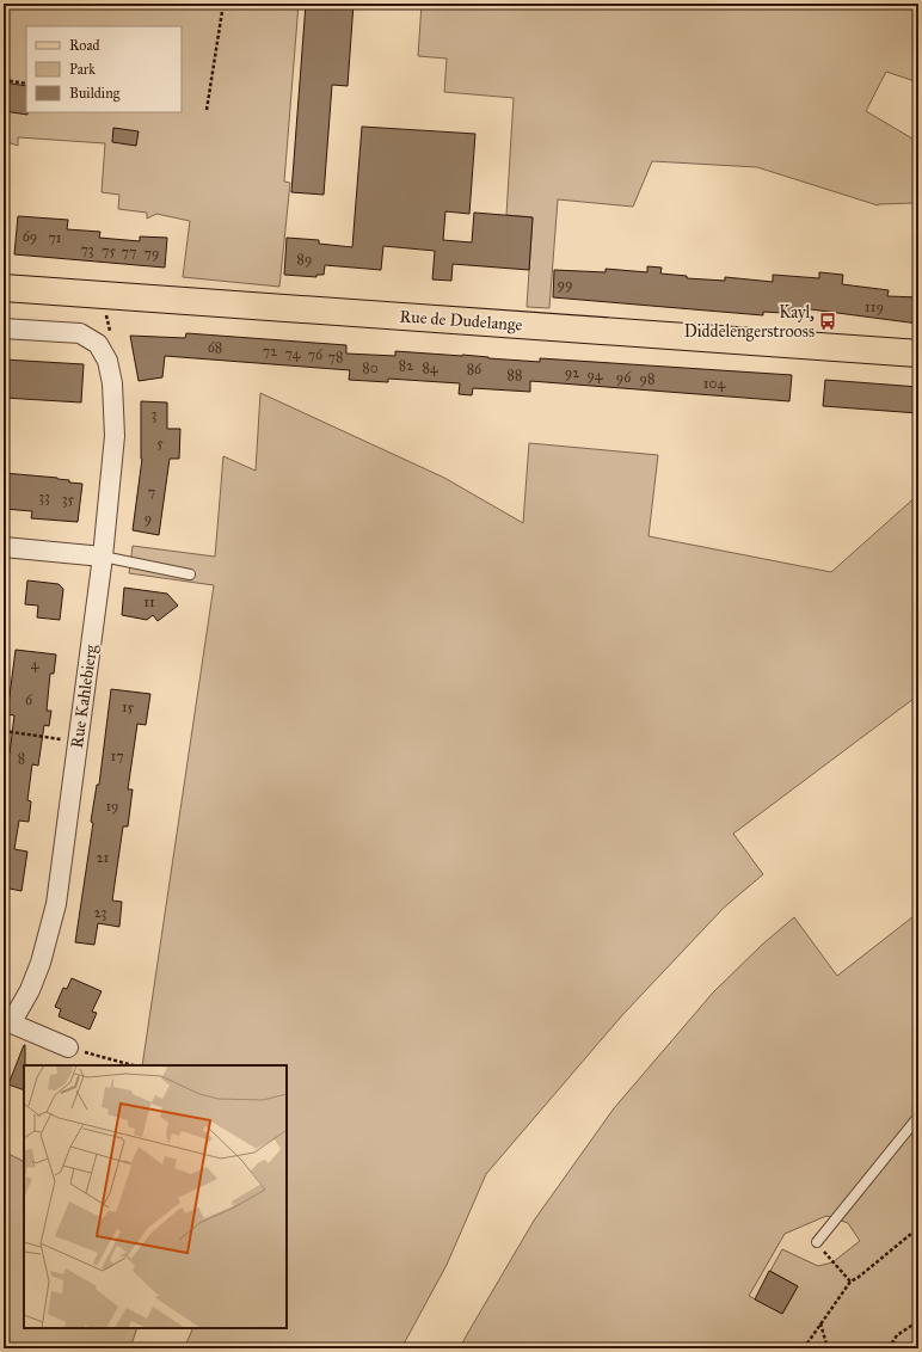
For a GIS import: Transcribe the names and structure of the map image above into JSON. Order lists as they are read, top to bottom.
{
  "streets": {
    "main road": ["Rue de Dudelange"],
    "street": ["Rue Kahlebierg"]
  },
  "places": {
    "bus stop": ["Kayl, Diddelengerstrooss"]
  },
  "house_numbers": [
    "69",
    "71",
    "73",
    "75",
    "77",
    "79",
    "89",
    "99",
    "119",
    "68",
    "72",
    "74",
    "76",
    "78",
    "82",
    "80",
    "84",
    "86",
    "92",
    "88",
    "94",
    "96",
    "98",
    "104",
    "3",
    "5",
    "7",
    "33",
    "35",
    "9",
    "11",
    "4",
    "6",
    "15",
    "17",
    "8",
    "19",
    "21",
    "23"
  ],
  "legend": ["Road", "Park", "Building"]
}
